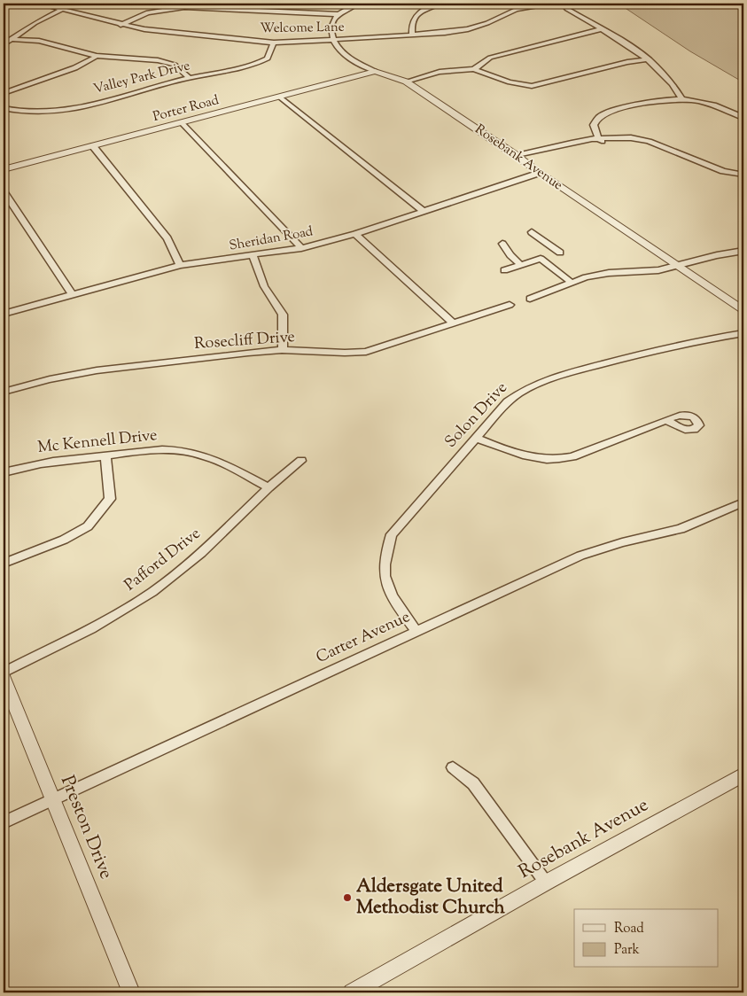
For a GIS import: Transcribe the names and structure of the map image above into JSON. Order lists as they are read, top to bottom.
{
  "streets": {
    "street": [
      "Welcome Lane",
      "Valley Park Drive",
      "Porter Road",
      "Rosebank Avenue",
      "Sheridan Road",
      "Rosecliff Drive",
      "Solon Drive",
      "Mc Kennell Drive",
      "Pafford Drive",
      "Carter Avenue",
      "Preston Drive"
    ]
  },
  "crossings": [
    ["Welcome Lane", "Valley Park Drive"],
    ["Welcome Lane", "Rosebank Avenue"],
    ["Porter Road", "Rosebank Avenue"],
    ["Rosebank Avenue", "Sheridan Road"],
    ["Solon Drive", "Carter Avenue"],
    ["Mc Kennell Drive", "Pafford Drive"],
    ["Carter Avenue", "Preston Drive"]
  ],
  "places": ["Aldersgate United Methodist Church"],
  "legend": ["Road", "Park"]
}
